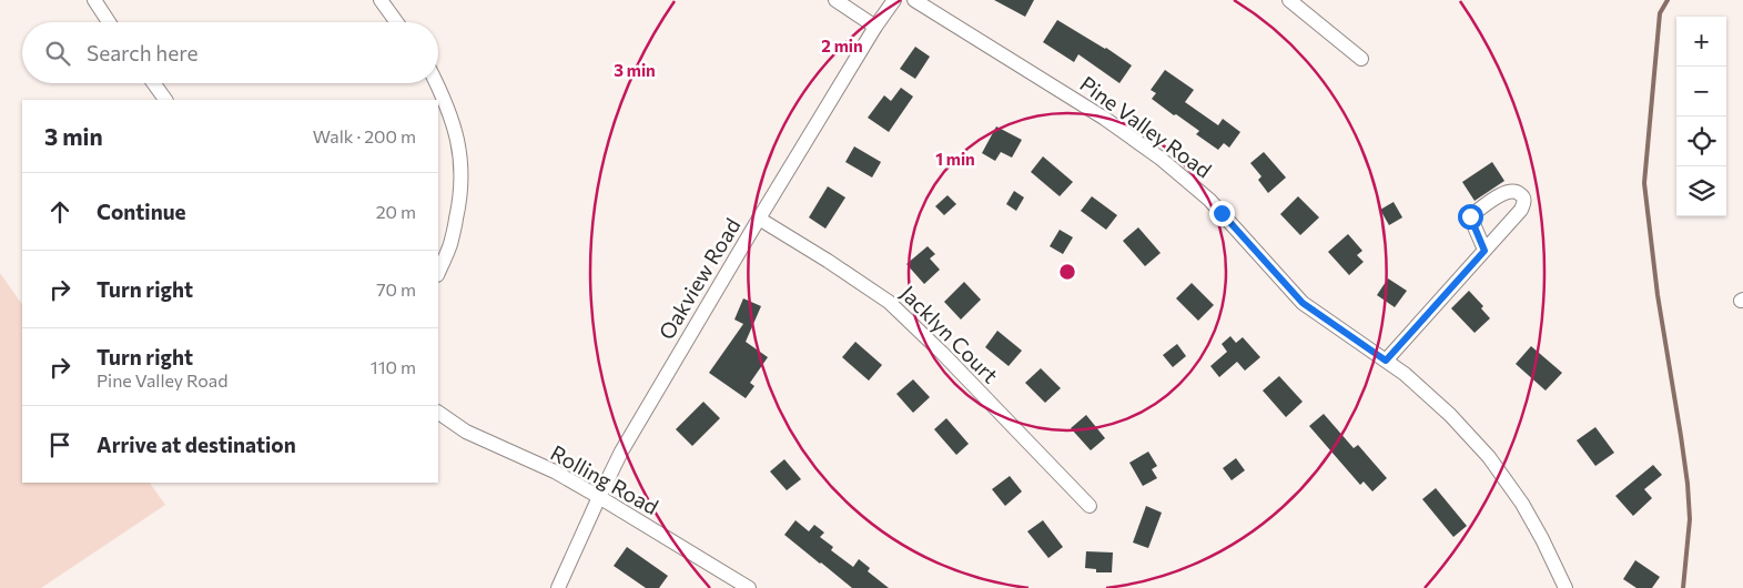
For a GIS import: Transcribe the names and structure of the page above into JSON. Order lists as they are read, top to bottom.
{
  "streets": {
    "street": [
      "Pine Valley Road",
      "Oakview Road",
      "Jacklyn Court",
      "Rolling Road"
    ]
  },
  "crossings": [
    ["Oakview Road", "Jacklyn Court"],
    ["Oakview Road", "Rolling Road"]
  ],
  "page": {
    "map_buttons": ["+", "−"],
    "search": "Search here",
    "heading": ["3 min", "Walk · 200 m"],
    "list": [
      ["Continue", "20 m"],
      ["Turn right", "70 m"],
      ["Turn right", "Pine Valley Road", "110 m"],
      "Arrive at destination"
    ]
  },
  "rings": ["2 min", "3 min", "1 min"]
}
